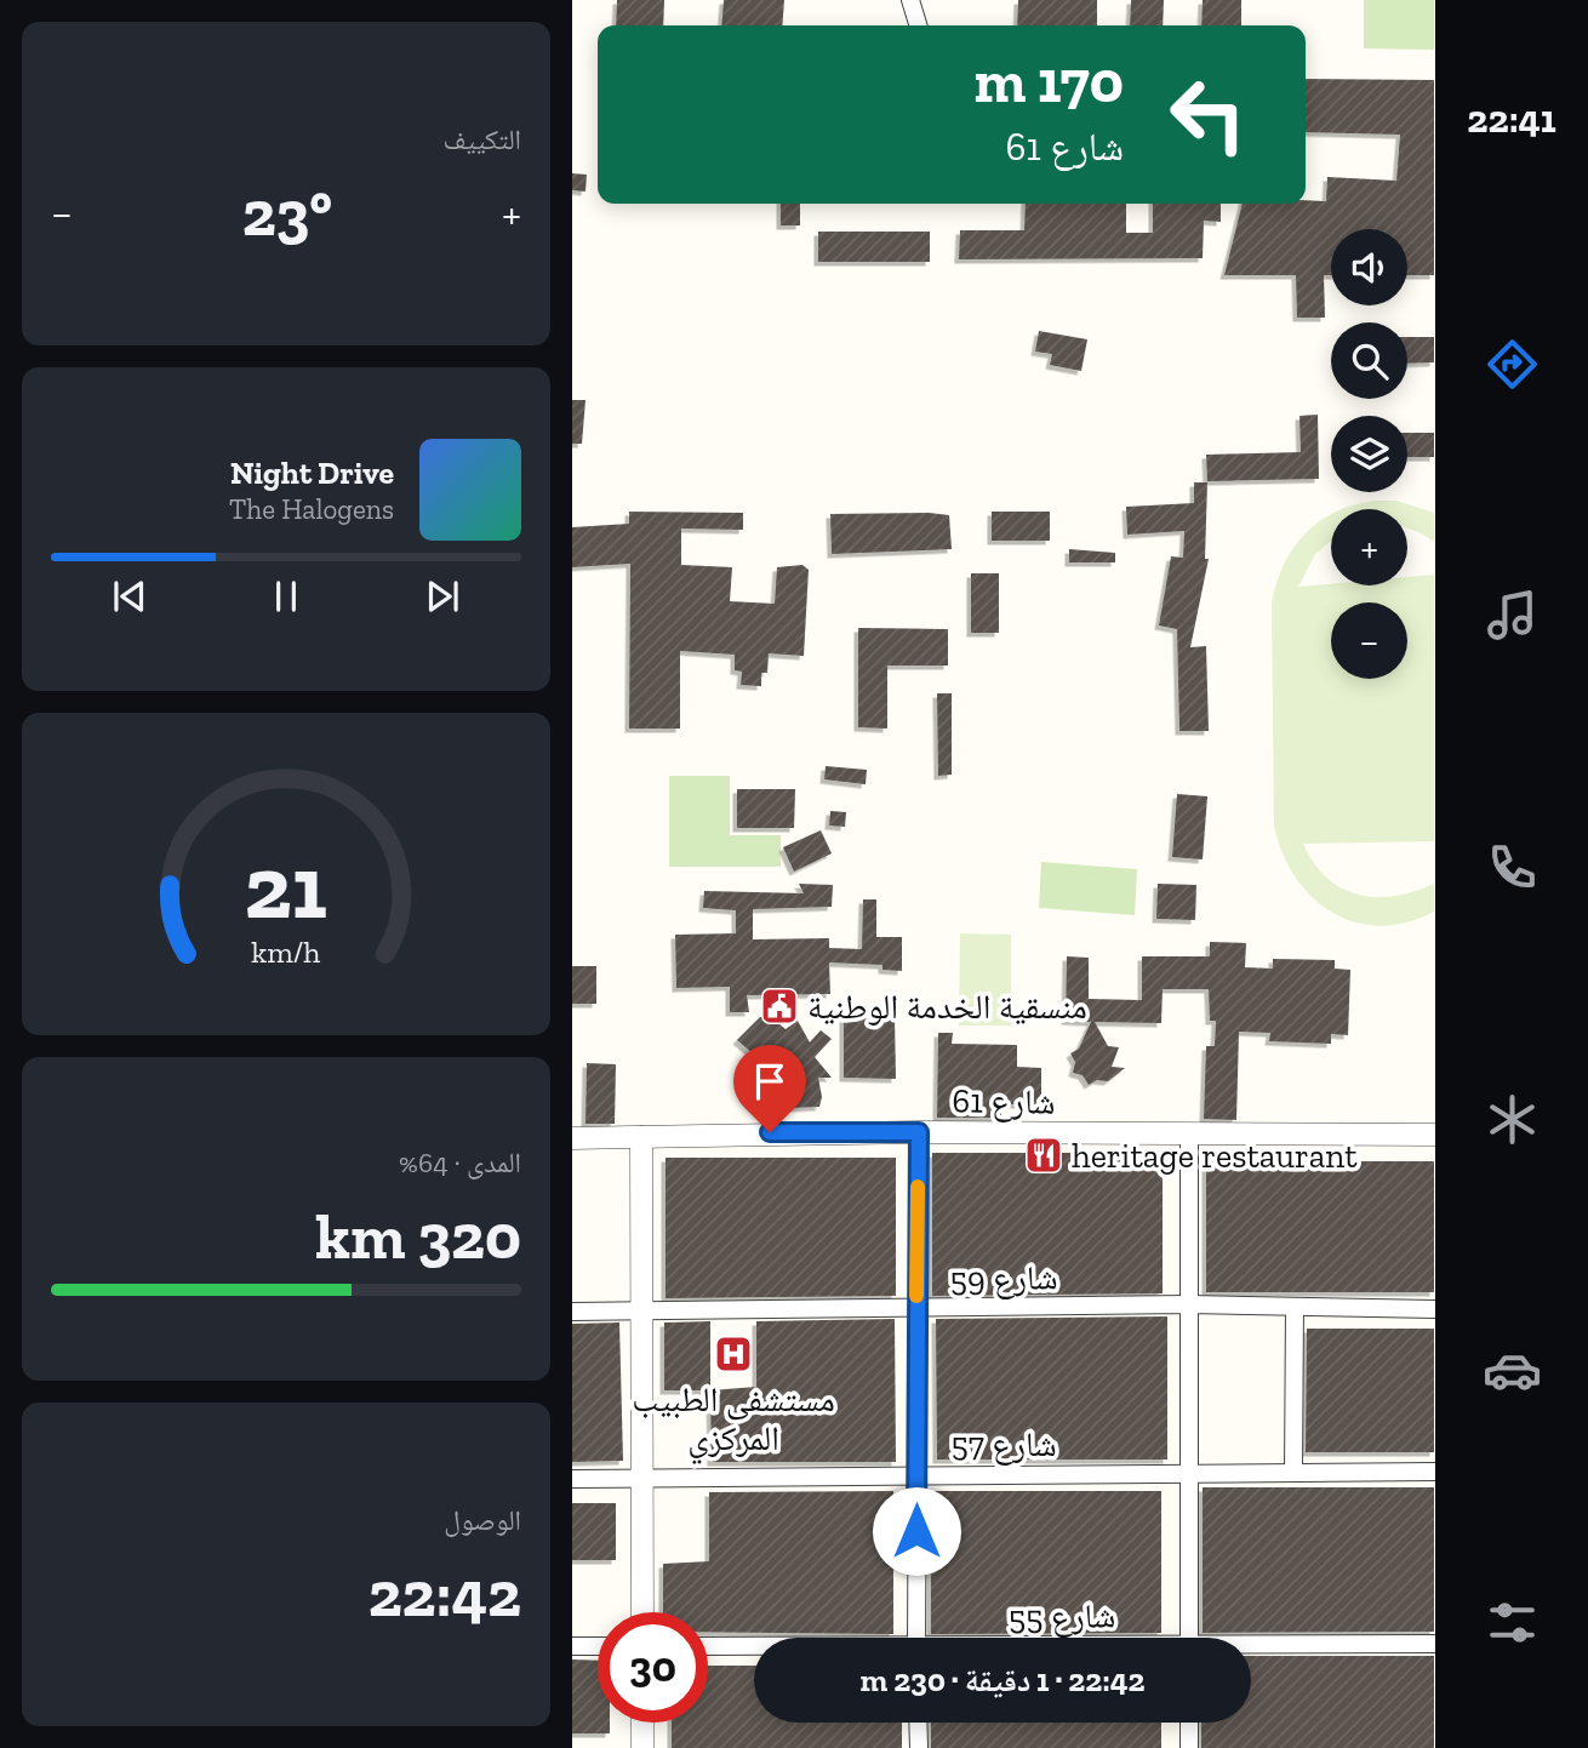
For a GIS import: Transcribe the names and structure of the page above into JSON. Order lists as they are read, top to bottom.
{
  "streets": {
    "street": [
      "شارع 61",
      "شارع 59",
      "شارع 57",
      "شارع 55"
    ]
  },
  "places": {
    "public building": ["منسقية الخدمة الوطنية"],
    "restaurant": ["heritage restaurant"],
    "hospital": ["مستشفى الطبيب المركزي"]
  },
  "page": {
    "tabs": "22:41",
    "tile": [
      "التكييف",
      ["المدى · 64%", "320 km"],
      ["الوصول", "22:42"]
    ],
    "turn": ["170 m", "شارع 61"],
    "heat": ["−", "23°", "+"],
    "map_buttons": ["+", "−"],
    "song": ["Night Drive", "The Halogens"],
    "limit": "30",
    "trip": "22:42 · 1 دقيقة · 230 m",
    "gauge": ["21", "km/h"]
  }
}
